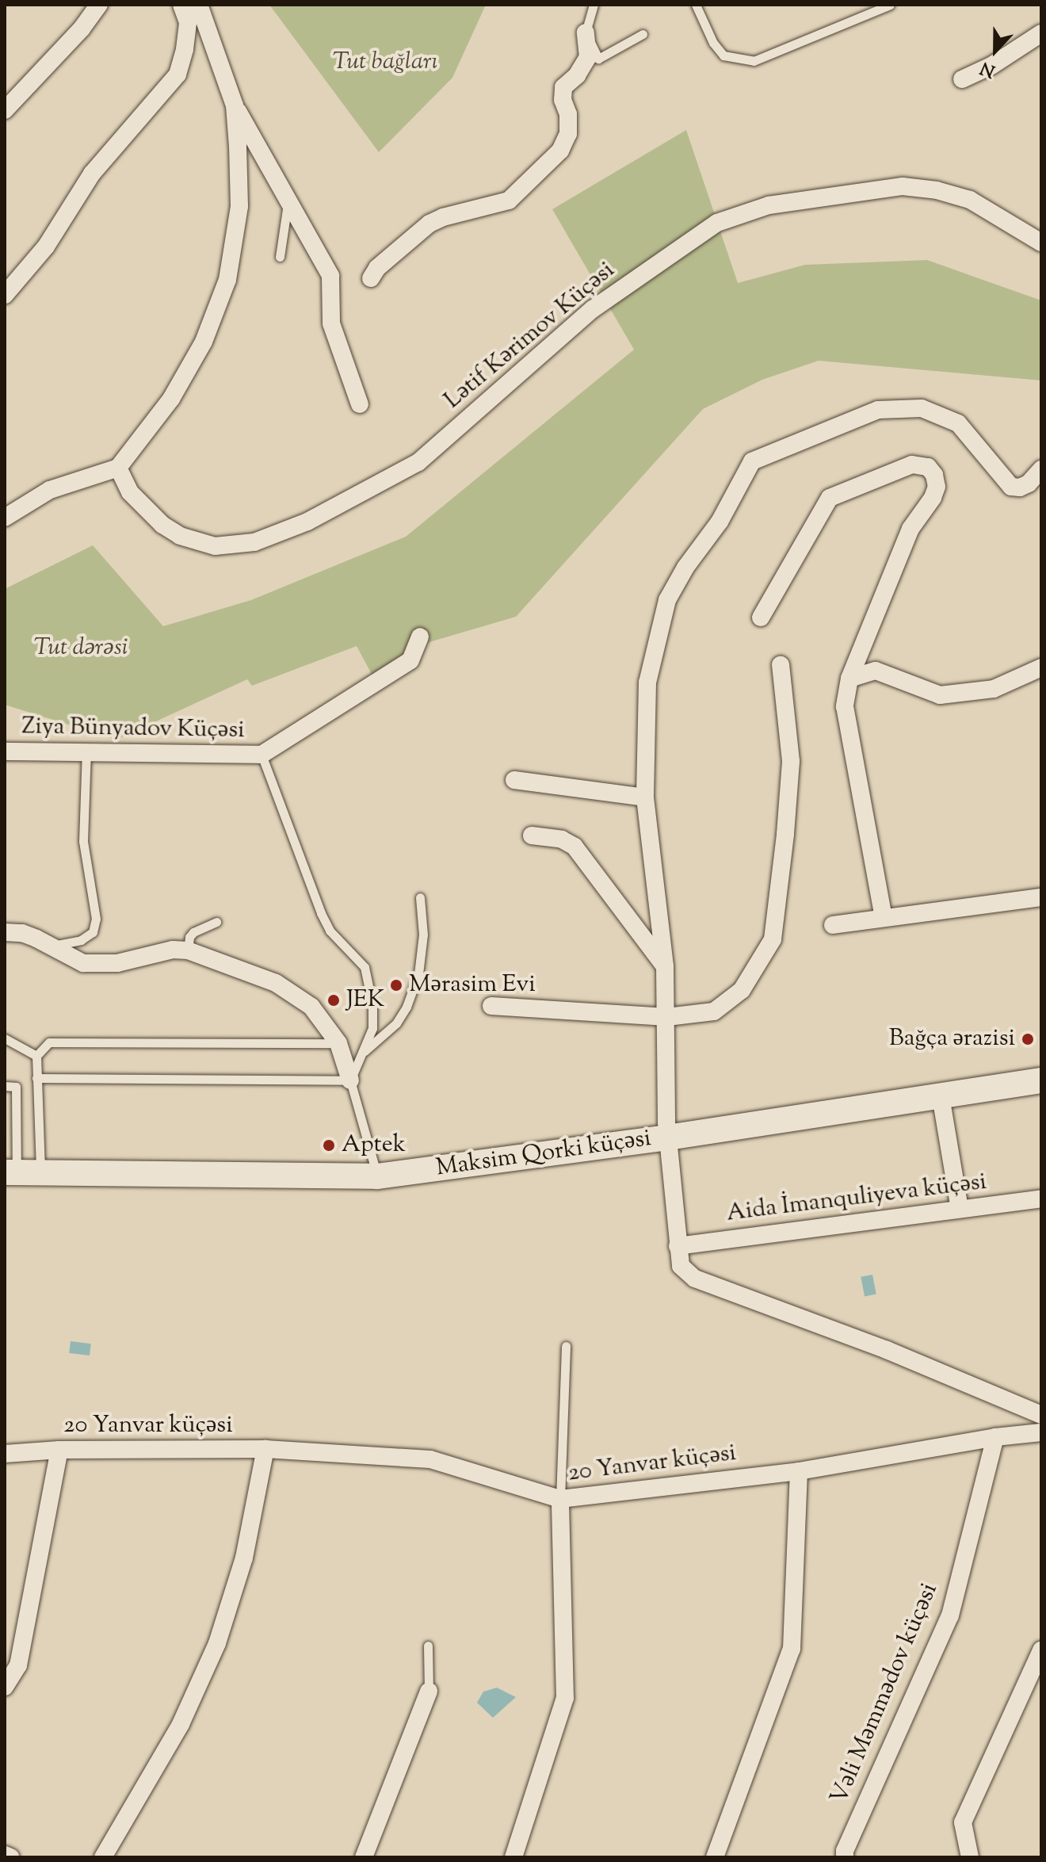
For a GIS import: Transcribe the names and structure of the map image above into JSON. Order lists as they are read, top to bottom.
{
  "streets": {
    "main road": ["Maksim Qorki küçəsi"],
    "street": [
      "Lətif Kərimov Küçəsi",
      "Ziya Bünyadov Küçəsi",
      "Aida İmanquliyeva küçəsi",
      "20 Yanvar küçəsi",
      "Vəli Məmmədov küçəsi"
    ]
  },
  "crossings": [
    ["20 Yanvar küçəsi", "Vəli Məmmədov küçəsi"]
  ],
  "parks": ["Tut bağları", "Tut dərəsi"],
  "places": [
    "Mərasim Evi",
    "JEK",
    "Bağça ərazisi",
    "Aptek"
  ],
  "north": "bottom"
}
